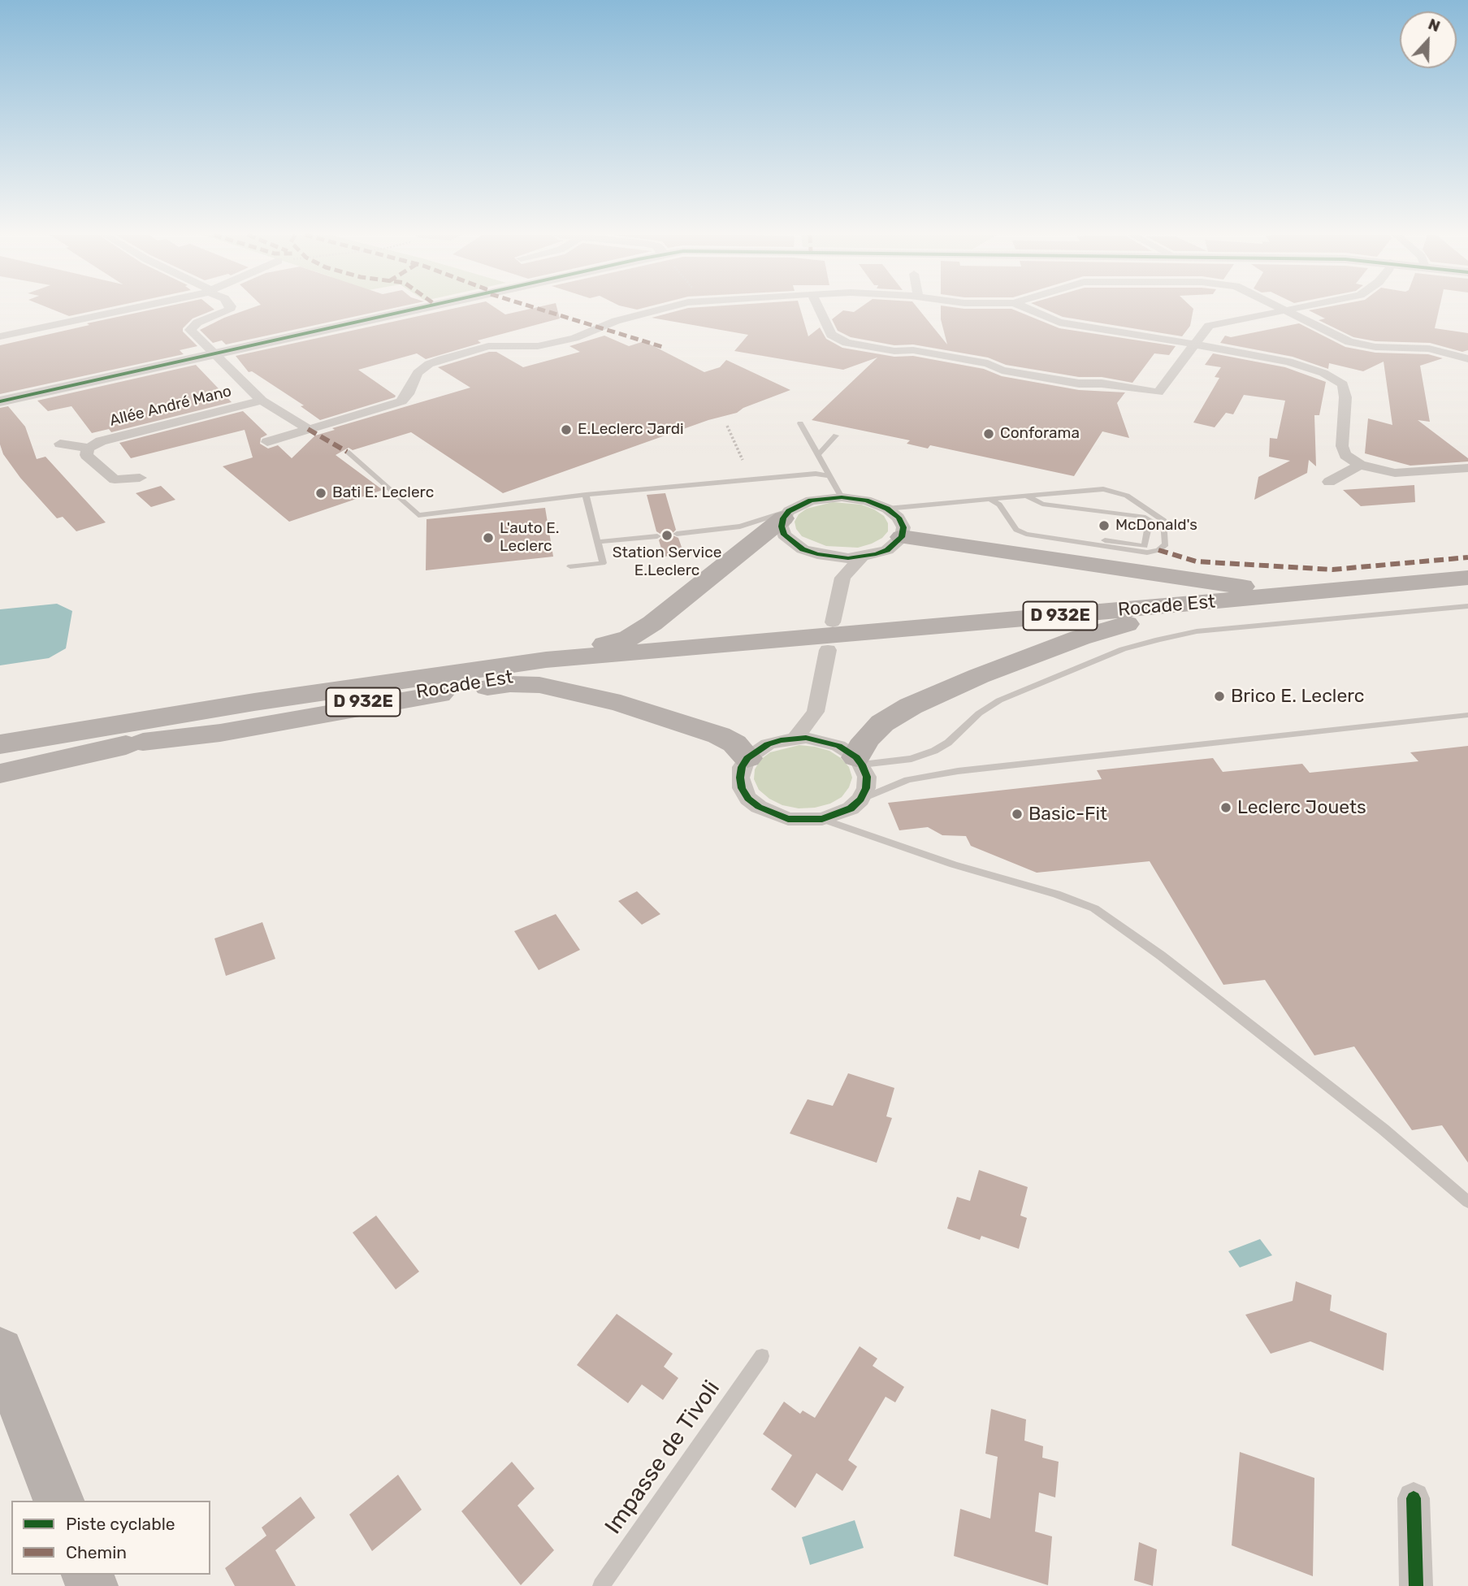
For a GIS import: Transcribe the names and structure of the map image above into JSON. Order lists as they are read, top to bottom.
{
  "streets": {
    "main road": ["Rocade Est", "D 932E"],
    "street": ["Allée André Mano"],
    "lane": ["Impasse de Tivoli"]
  },
  "places": [
    "E.Leclerc Jardi",
    "Conforama",
    "Bati E. Leclerc",
    "McDonald's",
    "Station Service E.Leclerc",
    "L'auto E. Leclerc",
    "Brico E. Leclerc",
    "Leclerc Jouets",
    "Basic-Fit"
  ],
  "legend": ["Piste cyclable", "Chemin"],
  "north": "top"
}
